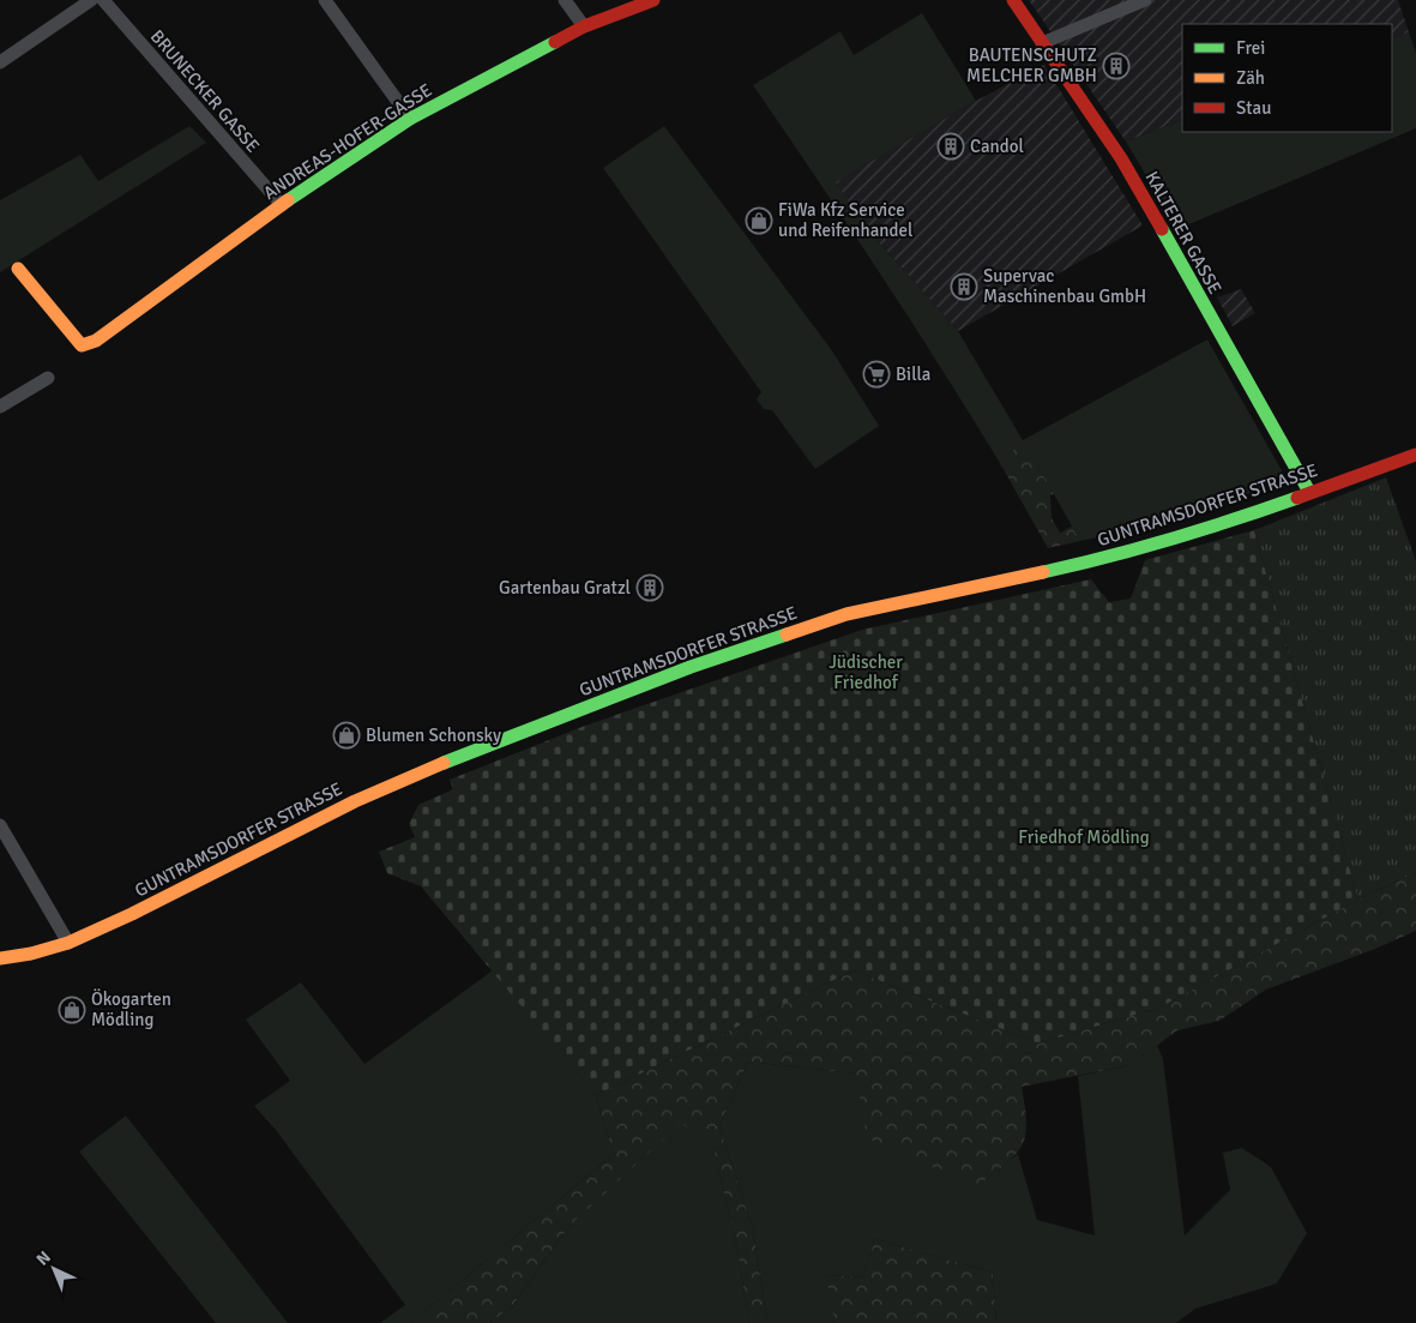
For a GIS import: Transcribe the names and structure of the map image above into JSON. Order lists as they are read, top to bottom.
{
  "streets": {
    "street": [
      "BRUNECKER GASSE",
      "ANDREAS-HOFER-GASSE",
      "KALTERER GASSE",
      "GUNTRAMSDORFER STRASSE"
    ]
  },
  "crossings": [
    ["BRUNECKER GASSE", "ANDREAS-HOFER-GASSE"],
    ["KALTERER GASSE", "GUNTRAMSDORFER STRASSE"]
  ],
  "parks": ["Jüdischer Friedhof", "Friedhof Mödling"],
  "places": {
    "building": [
      "BAUTENSCHUTZ MELCHER GMBH",
      "Candol",
      "Supervac Maschinenbau GmbH",
      "Gartenbau Gratzl"
    ],
    "shop": ["FiWa Kfz Service und Reifenhandel", "Blumen Schonsky", "Ökogarten Mödling"],
    "supermarket": ["Billa"]
  },
  "legend": ["Frei", "Zäh", "Stau"],
  "north": "top left"
}
